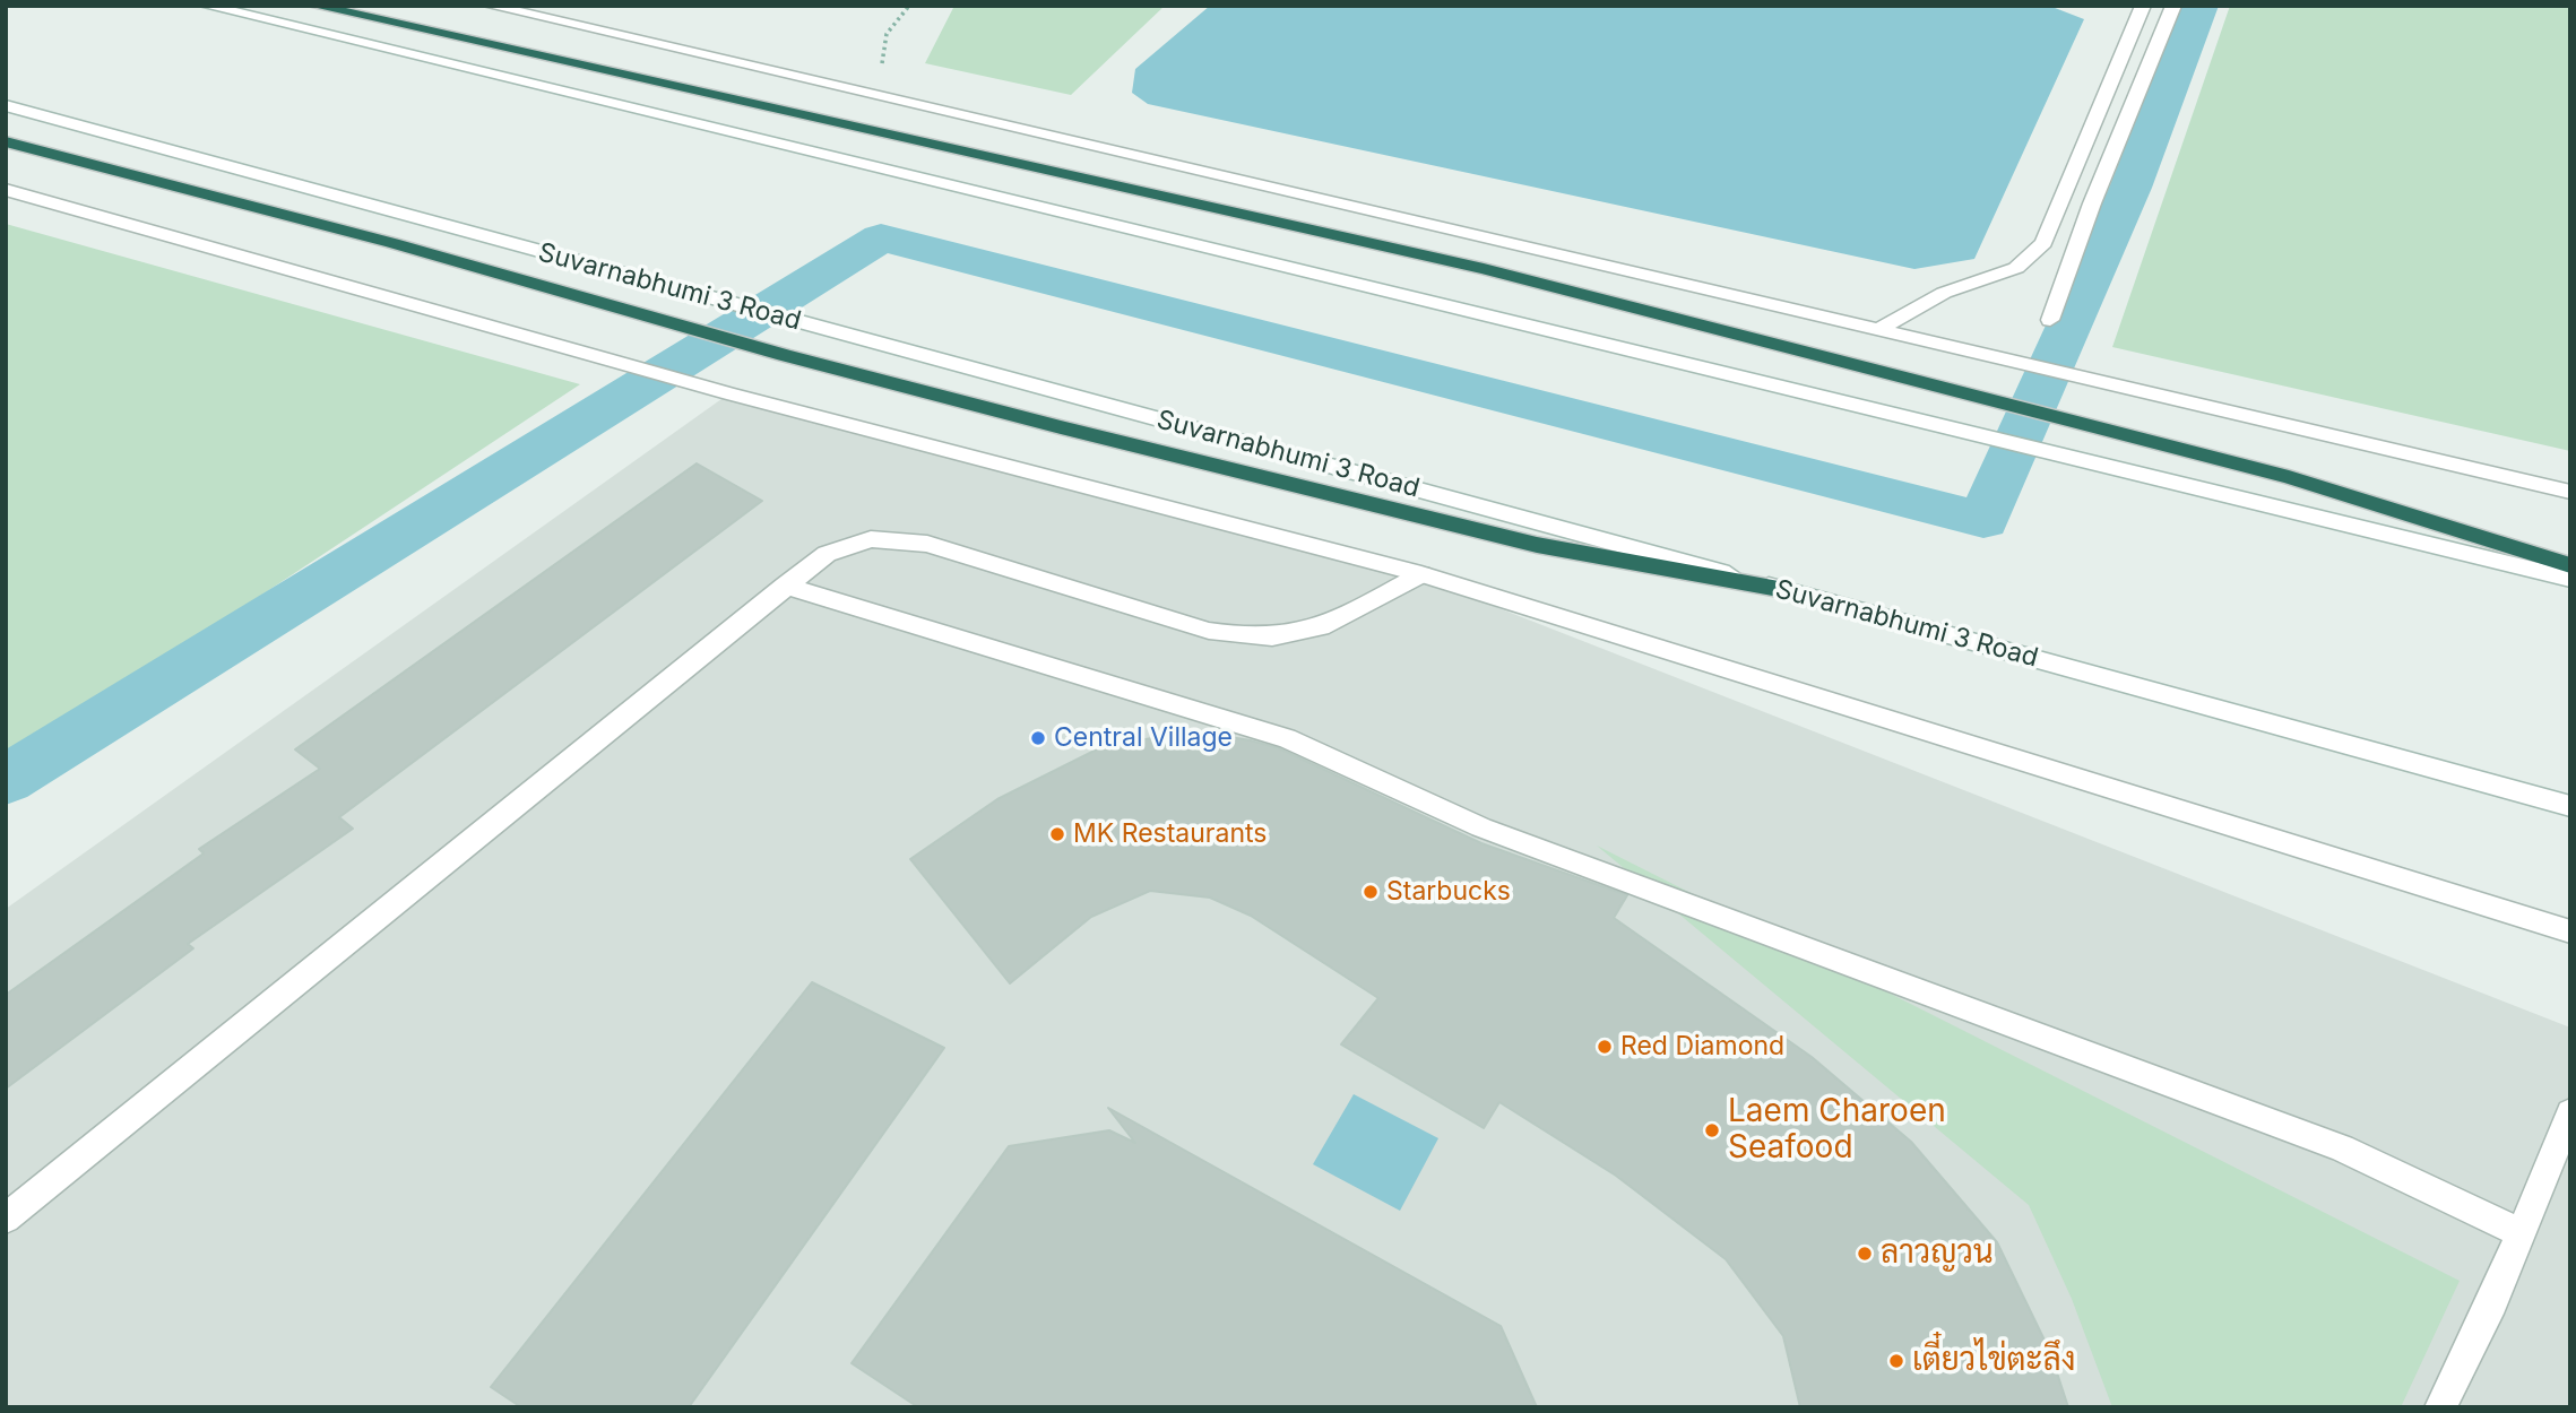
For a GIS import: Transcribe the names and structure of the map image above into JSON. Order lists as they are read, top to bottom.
{
  "streets": {
    "street": ["Suvarnabhumi 3 Road"]
  },
  "places": [
    "Central Village",
    "MK Restaurants",
    "Starbucks",
    "Red Diamond",
    "Laem Charoen Seafood",
    "ลาวญวน",
    "เตี๋ยวไข่ตะลึง"
  ]
}
